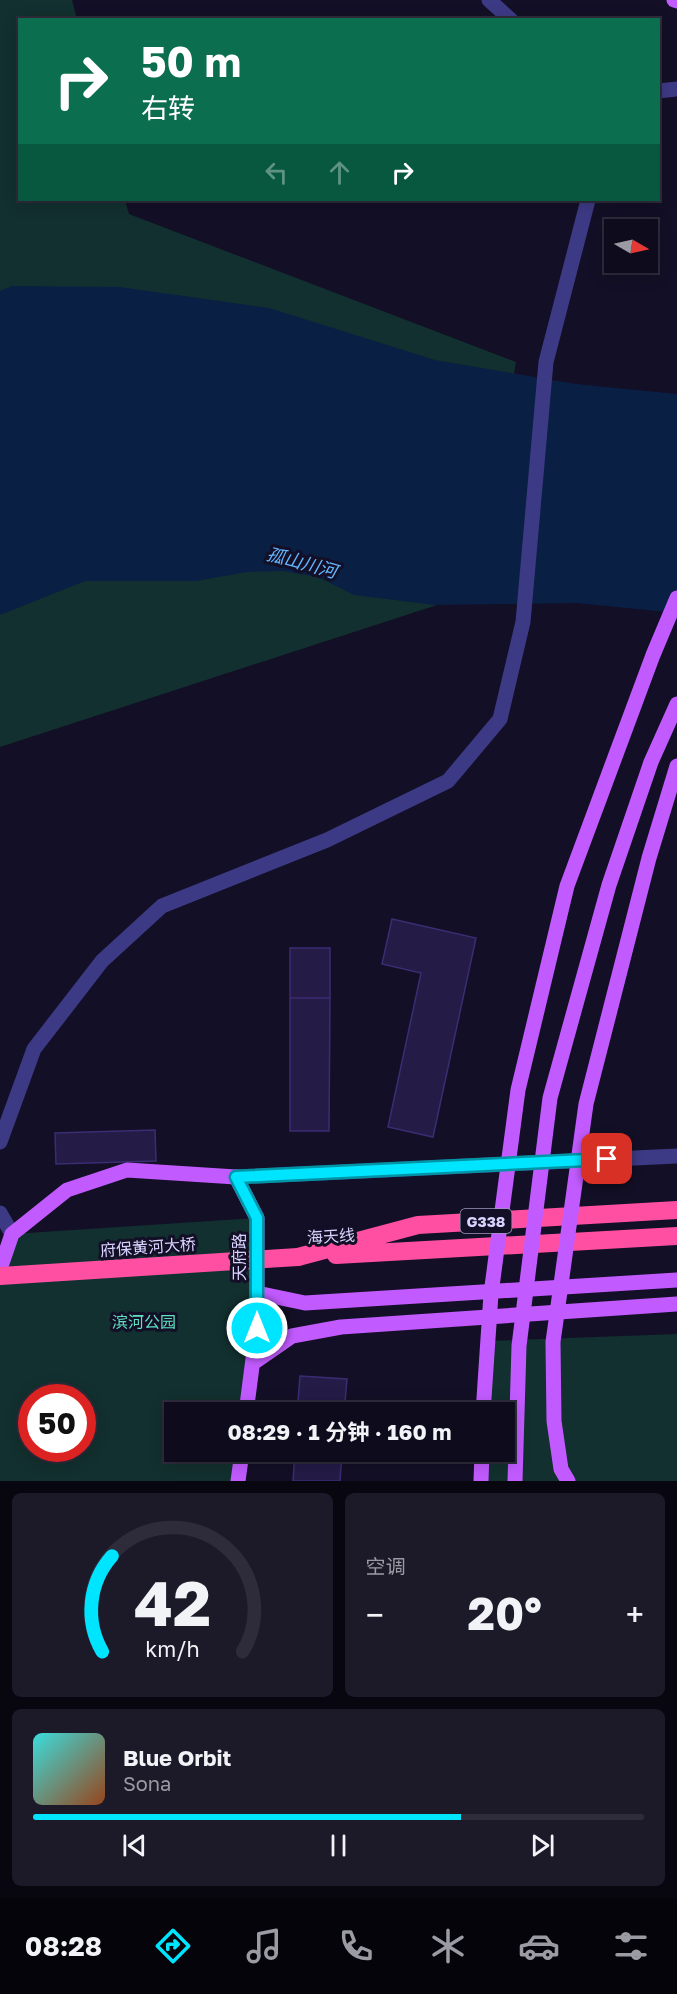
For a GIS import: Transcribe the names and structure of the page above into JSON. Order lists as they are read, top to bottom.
{
  "streets": {
    "highway": ["G338", "海天线", "府保黄河大桥"],
    "main road": ["天府路"]
  },
  "crossings": [
    ["海天线", "府保黄河大桥"]
  ],
  "water": ["孤山川河"],
  "parks": ["滨河公园"],
  "north": "right",
  "page": {
    "turn": ["50 m", "右转"],
    "limit": "50",
    "trip": "08:29 · 1 分钟 · 160 m",
    "tile": "空调",
    "heat": ["−", "20°", "+"],
    "song": ["Blue Orbit", "Sona"],
    "tabs": "08:28",
    "gauge": ["42", "km/h"]
  }
}
